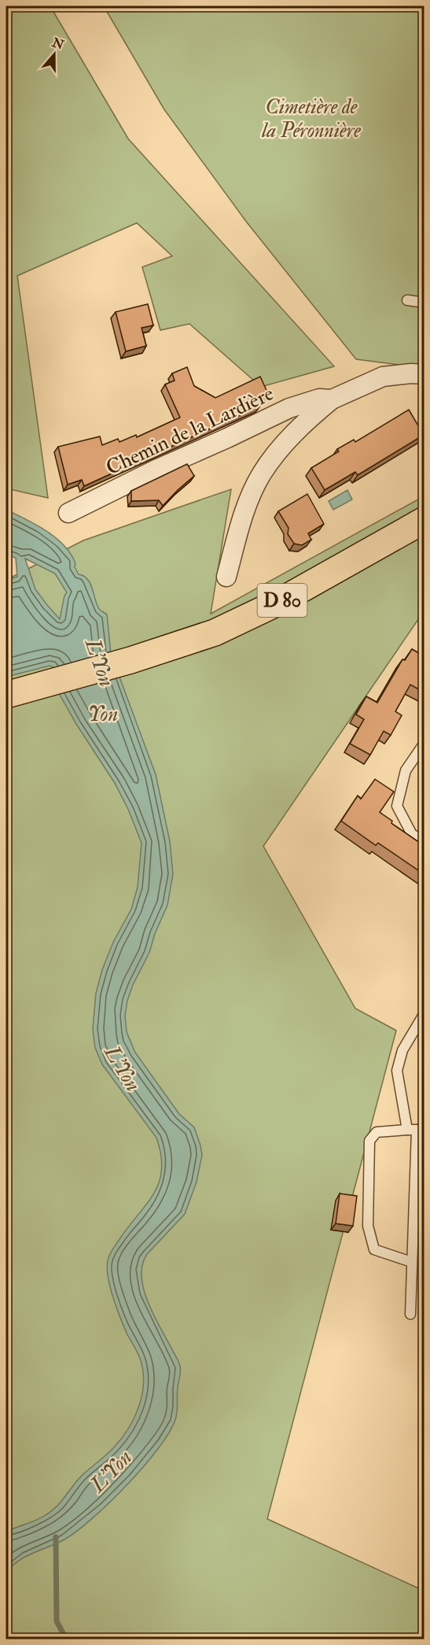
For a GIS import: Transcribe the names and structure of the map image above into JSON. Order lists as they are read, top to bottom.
{
  "streets": {
    "main road": ["D 80"],
    "street": ["Chemin de la Lardière"]
  },
  "water": ["L'Yon", "Yon"],
  "parks": ["Cimetière de la Péronnière"],
  "north": "top"
}
